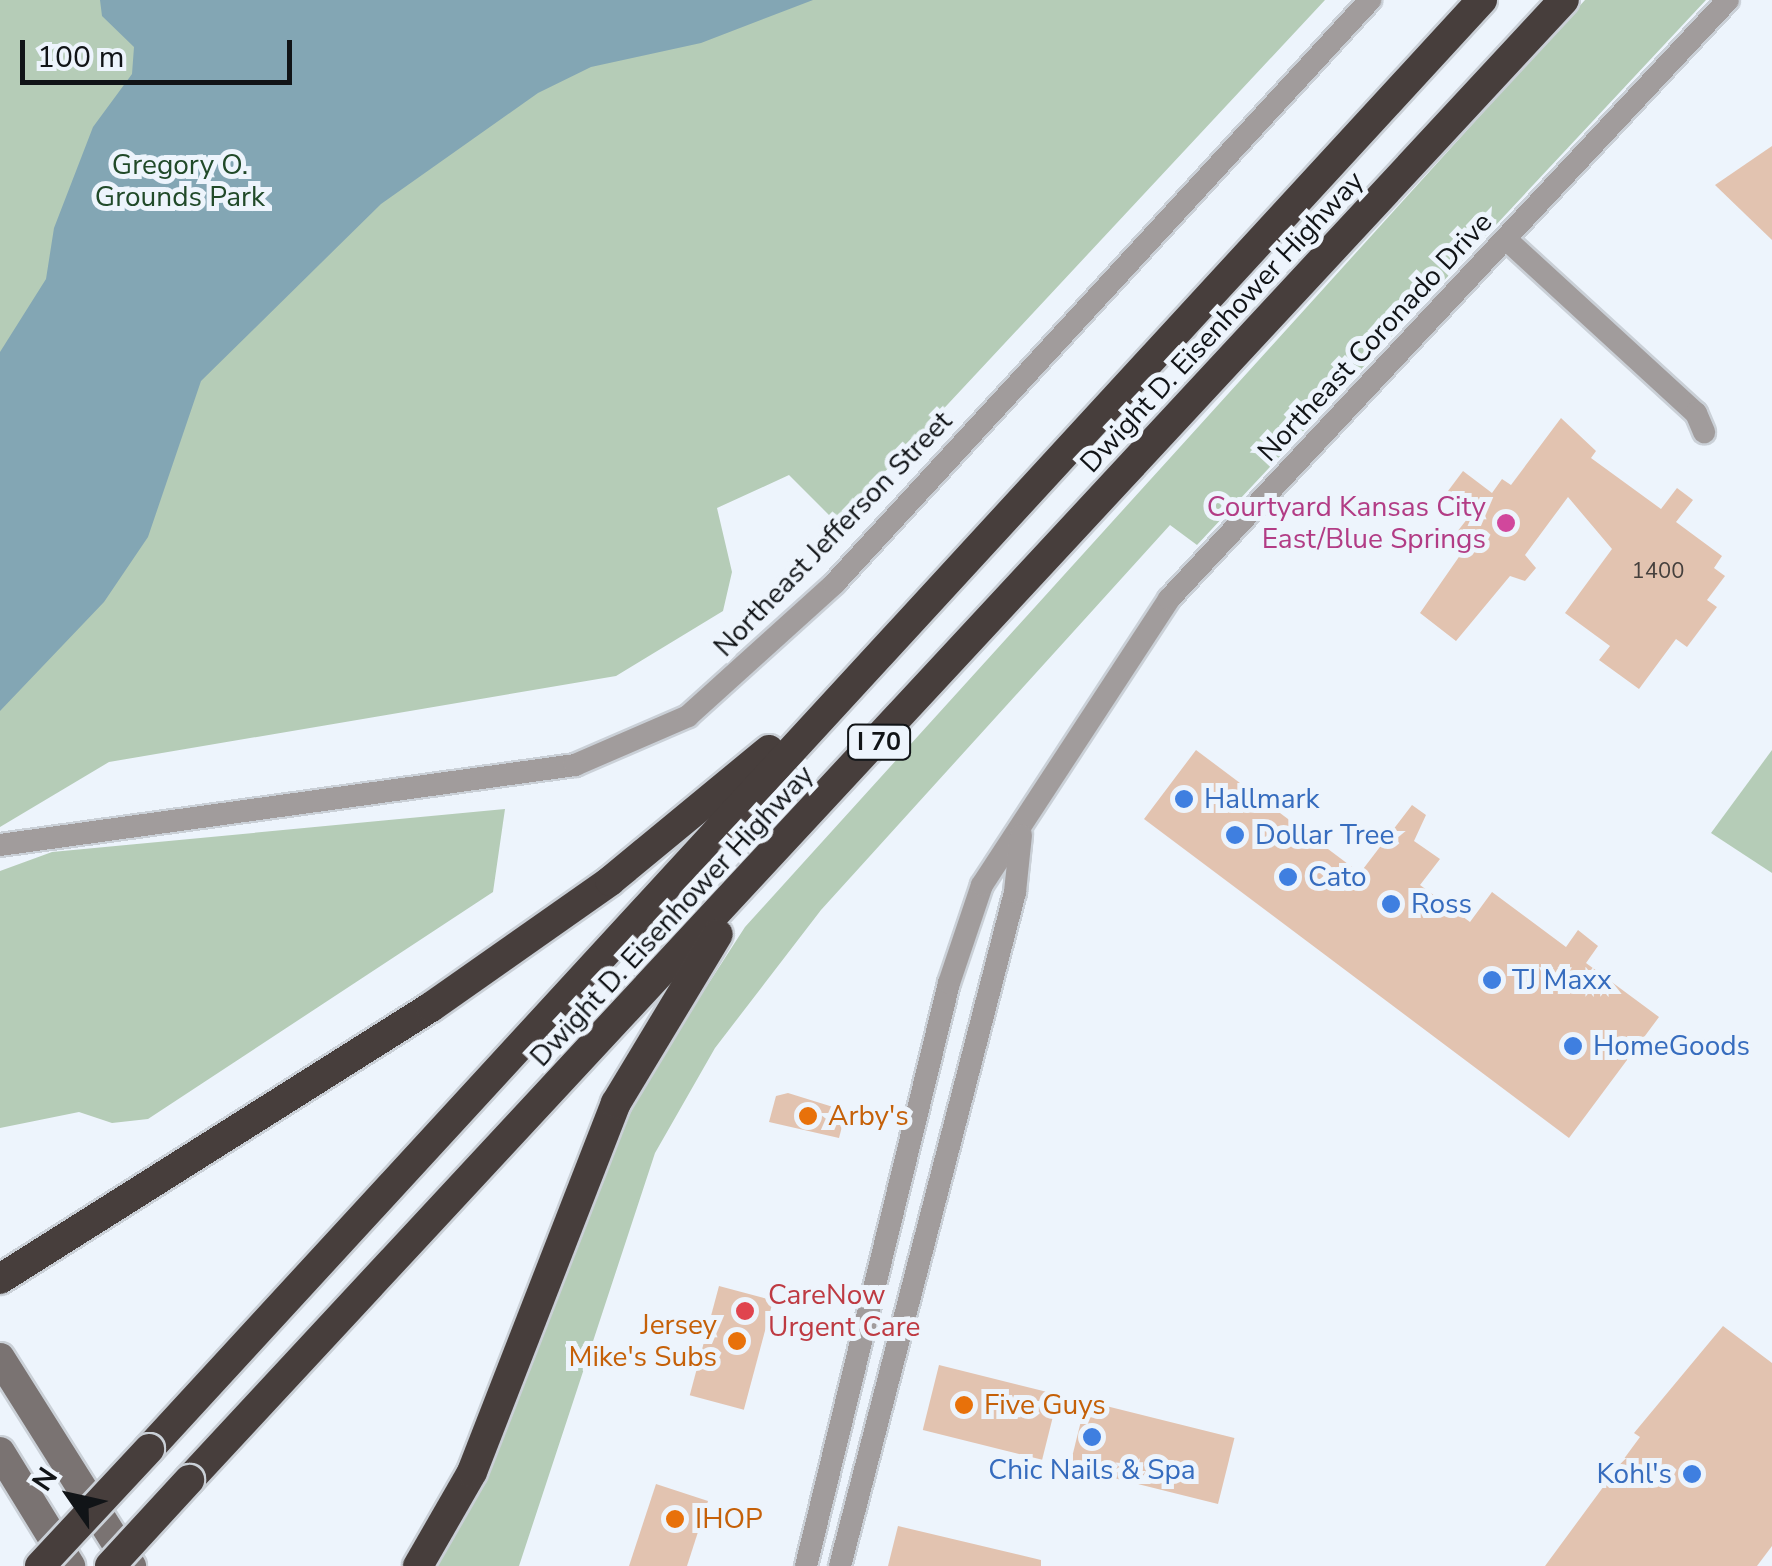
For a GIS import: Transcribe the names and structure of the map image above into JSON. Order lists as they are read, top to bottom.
{
  "streets": {
    "highway": ["Dwight D. Eisenhower Highway", "I 70"],
    "street": ["Northeast Coronado Drive", "Northeast Jefferson Street"]
  },
  "parks": ["Gregory O. Grounds Park"],
  "places": [
    "Courtyard Kansas City East/Blue Springs",
    "Hallmark",
    "Dollar Tree",
    "Cato",
    "Ross",
    "TJ Maxx",
    "HomeGoods",
    "Arby's",
    "CareNow Urgent Care",
    "Jersey Mike's Subs",
    "Five Guys",
    "Chic Nails & Spa",
    "Kohl's",
    "IHOP"
  ],
  "house_numbers": ["1400"],
  "scale_bar": "100 m",
  "north": "top left"
}
